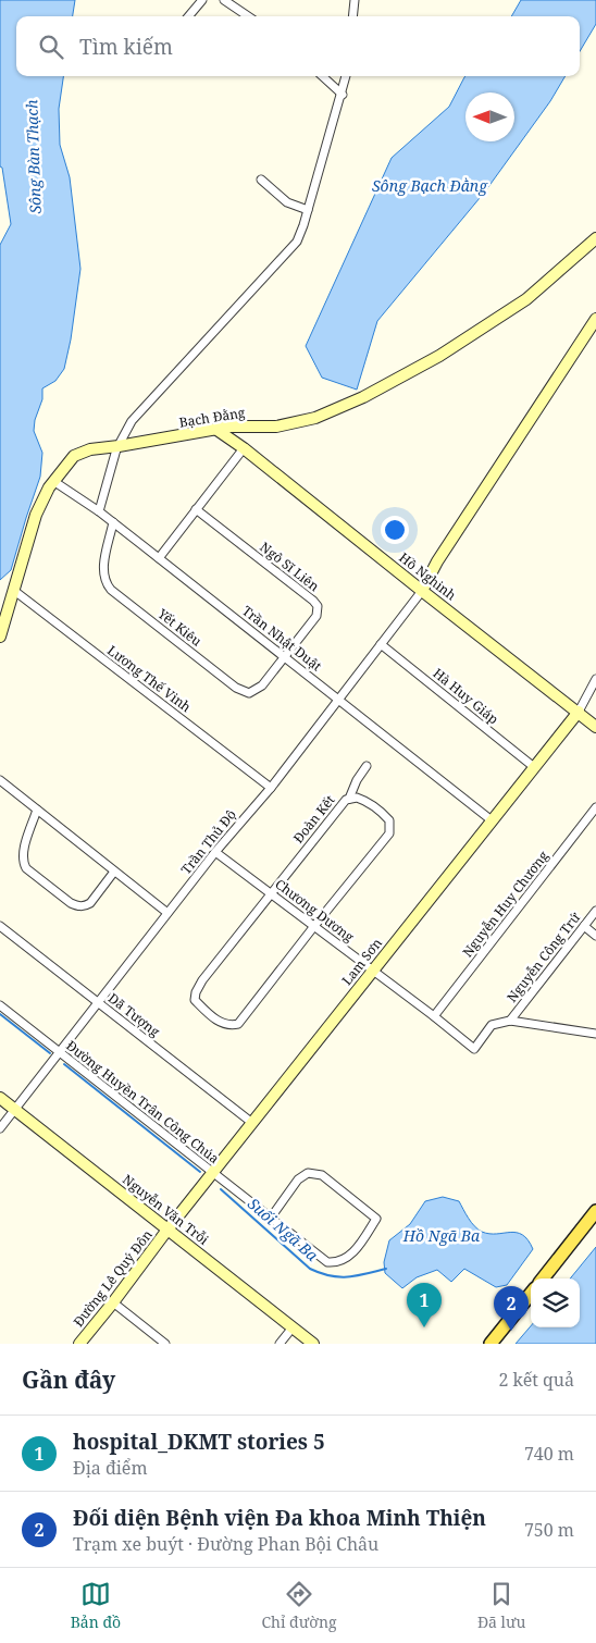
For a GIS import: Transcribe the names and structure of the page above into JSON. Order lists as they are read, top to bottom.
{
  "streets": {
    "street": [
      "Bạch Đằng",
      "Ngô Sĩ Liên",
      "Hồ Nghinh",
      "Yết Kiêu",
      "Trần Nhật Duật",
      "Lương Thế Vinh",
      "Hà Huy Giáp",
      "Đoàn Kết",
      "Trần Thủ Độ",
      "Nguyễn Huy Chương",
      "Chương Dương",
      "Nguyễn Công Trứ",
      "Lam Sơn",
      "Dã Tượng",
      "Đường Huyền Trân Công Chúa",
      "Nguyễn Văn Trỗi",
      "Đường Lê Quý Đôn"
    ]
  },
  "crossings": [
    ["Bạch Đằng", "Hồ Nghinh"],
    ["Bạch Đằng", "Trần Nhật Duật"],
    ["Bạch Đằng", "Lương Thế Vinh"],
    ["Ngô Sĩ Liên", "Yết Kiêu"],
    ["Ngô Sĩ Liên", "Trần Nhật Duật"],
    ["Hồ Nghinh", "Trần Thủ Độ"],
    ["Hồ Nghinh", "Lam Sơn"],
    ["Yết Kiêu", "Trần Nhật Duật"],
    ["Trần Nhật Duật", "Trần Thủ Độ"],
    ["Trần Nhật Duật", "Lam Sơn"],
    ["Lương Thế Vinh", "Trần Thủ Độ"],
    ["Hà Huy Giáp", "Trần Thủ Độ"],
    ["Hà Huy Giáp", "Lam Sơn"],
    ["Đoàn Kết", "Chương Dương"],
    ["Trần Thủ Độ", "Chương Dương"],
    ["Trần Thủ Độ", "Dã Tượng"],
    ["Trần Thủ Độ", "Đường Huyền Trân Công Chúa"],
    ["Trần Thủ Độ", "Nguyễn Văn Trỗi"],
    ["Nguyễn Huy Chương", "Chương Dương"],
    ["Chương Dương", "Nguyễn Công Trứ"],
    ["Chương Dương", "Lam Sơn"],
    ["Lam Sơn", "Dã Tượng"],
    ["Lam Sơn", "Đường Huyền Trân Công Chúa"],
    ["Lam Sơn", "Nguyễn Văn Trỗi"],
    ["Lam Sơn", "Đường Lê Quý Đôn"],
    ["Nguyễn Văn Trỗi", "Đường Lê Quý Đôn"]
  ],
  "water": [
    "Sông Bàn Thạch",
    "Sông Bạch Đằng",
    "Suối Ngã Ba",
    "Hồ Ngã Ba"
  ],
  "north": "left",
  "page": {
    "search": "Tìm kiếm",
    "pins": ["1", "2"],
    "heading": ["Gần đây", "2 kết quả"],
    "list": [
      {
        "mark": "1",
        "name": "hospital_DKMT stories 5",
        "note": "Địa điểm",
        "value": "740 m"
      },
      {
        "mark": "2",
        "name": "Đối diện Bệnh viện Đa khoa Minh Thiện",
        "note": "Trạm xe buýt · Đường Phan Bội Châu",
        "value": "750 m"
      }
    ],
    "nav": ["Bản đồ", "Chỉ đường", "Đã lưu"]
  }
}
